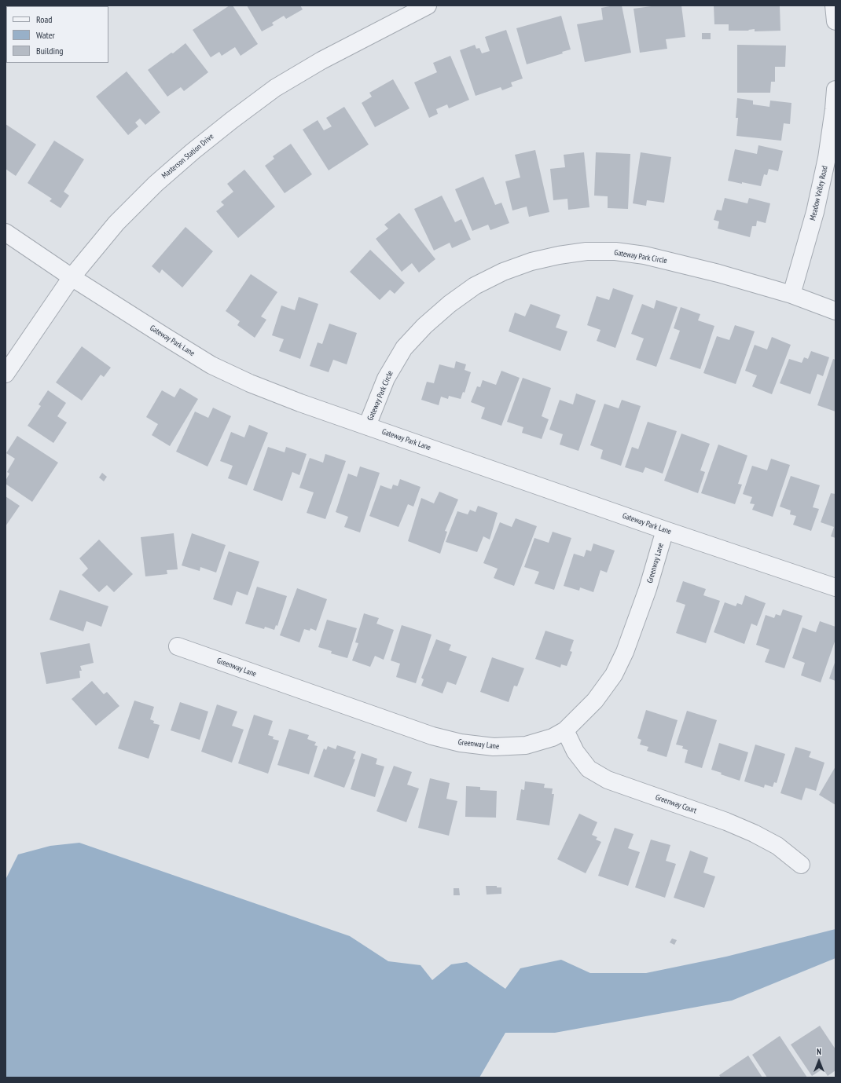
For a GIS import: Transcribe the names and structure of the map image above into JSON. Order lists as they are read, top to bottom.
{
  "streets": {
    "street": [
      "Masterson Station Drive",
      "Meadow Valley Road",
      "Gateway Park Circle",
      "Gateway Park Lane",
      "Greenway Lane",
      "Greenway Court"
    ]
  },
  "crossings": [
    ["Masterson Station Drive", "Gateway Park Lane"],
    ["Meadow Valley Road", "Gateway Park Circle"],
    ["Gateway Park Circle", "Gateway Park Lane"],
    ["Gateway Park Lane", "Greenway Lane"],
    ["Greenway Lane", "Greenway Court"]
  ],
  "legend": ["Road", "Water", "Building"],
  "north": "top"
}
